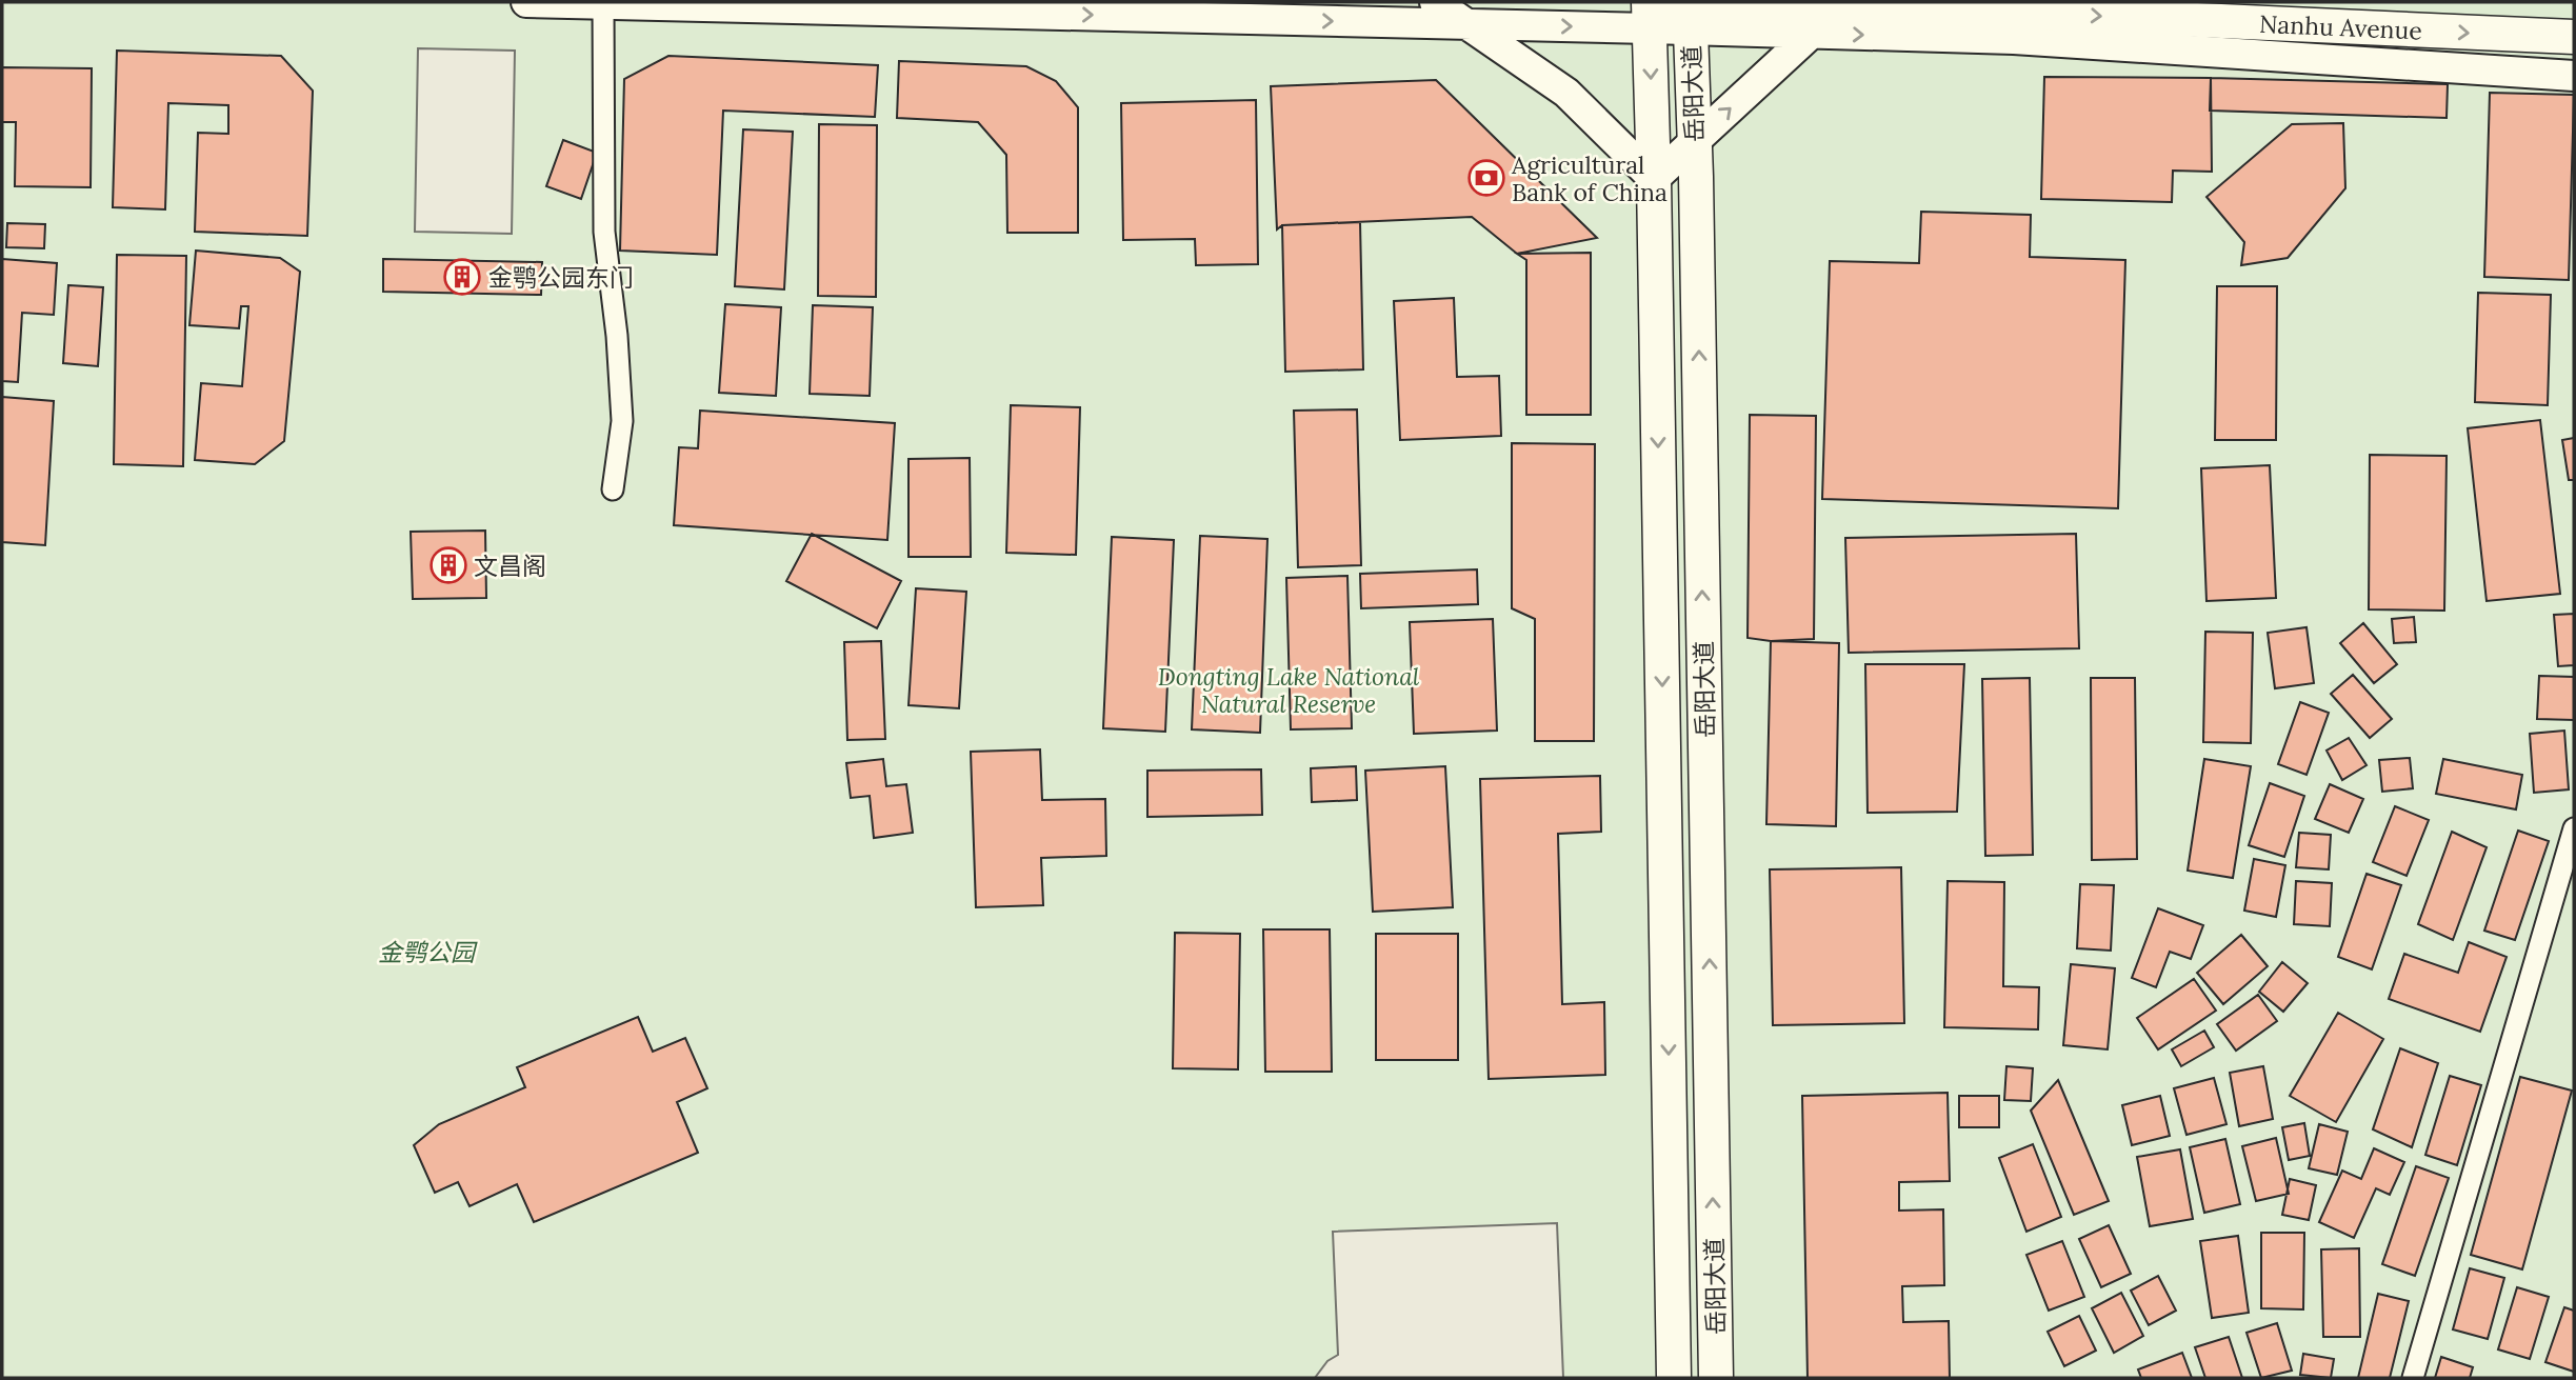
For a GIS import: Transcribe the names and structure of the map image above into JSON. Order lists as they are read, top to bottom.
{
  "streets": {
    "main road": ["Nanhu Avenue", "岳阳大道"]
  },
  "crossings": [
    ["Nanhu Avenue", "岳阳大道"]
  ],
  "parks": ["Dongting Lake National Natural Reserve", "金鹗公园"],
  "places": {
    "bank": ["Agricultural Bank of China"],
    "building": ["金鹗公园东门", "文昌阁"]
  }
}
